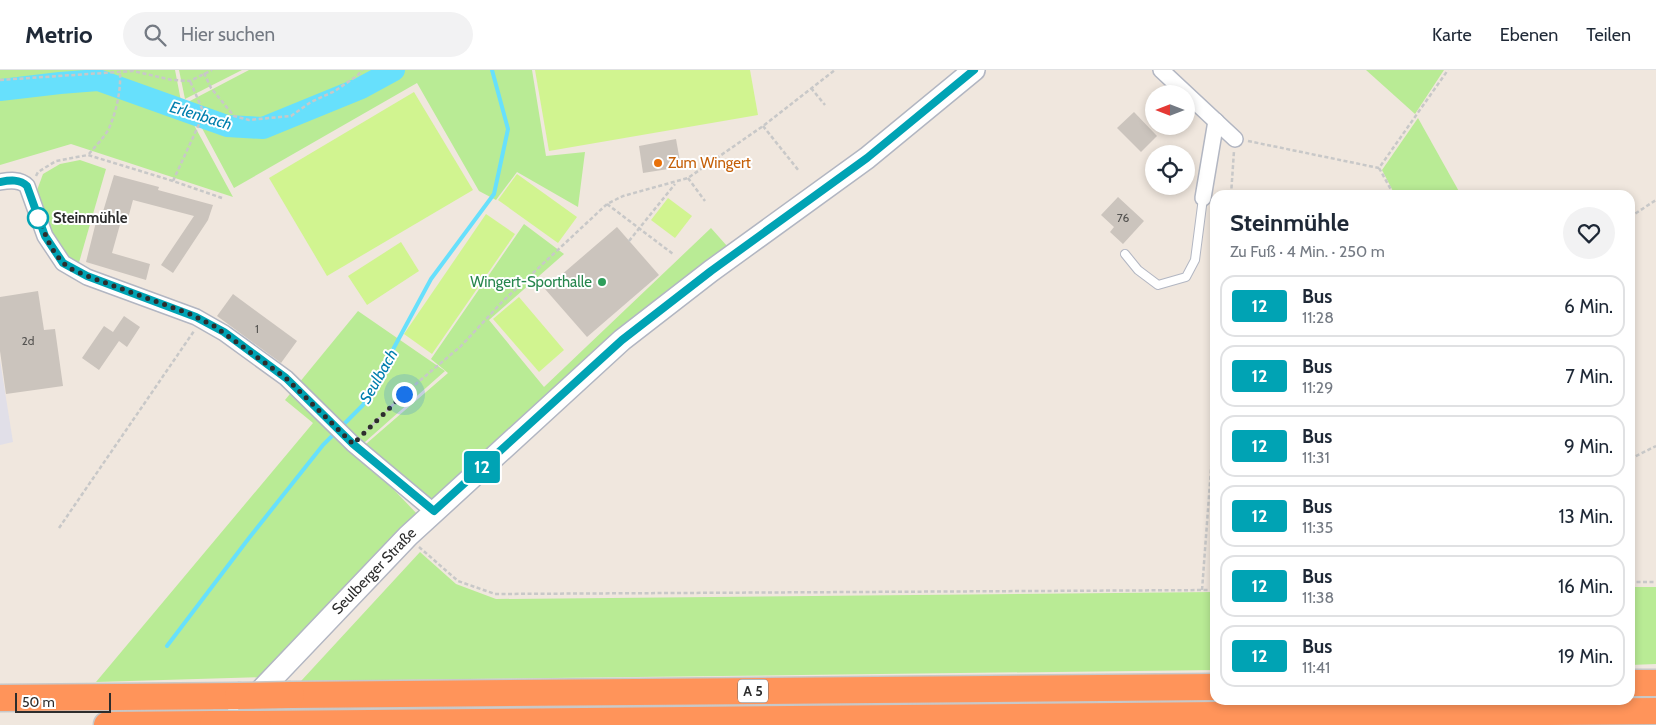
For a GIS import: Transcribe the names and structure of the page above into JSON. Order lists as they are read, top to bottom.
{
  "streets": {
    "highway": ["A 5"],
    "street": ["Seulberger Straße"]
  },
  "crossings": [
    ["Seulberger Straße", "A 5"]
  ],
  "water": ["Erlenbach", "Seulbach"],
  "places": ["Zum Wingert", "Steinmühle", "Wingert-Sporthalle"],
  "lines": ["bus line 12"],
  "house_numbers": ["76", "1", "2d"],
  "scale_bar": "50 m",
  "north": "left",
  "page": {
    "header": "Metrio",
    "search": "Hier suchen",
    "nav": ["Karte", "Ebenen", "Teilen"],
    "on_map": "12",
    "heading": ["Steinmühle", "Zu Fuß · 4 Min. · 250 m"],
    "list": [
      {
        "mark": "12",
        "name": "Bus",
        "note": "11:28",
        "value": "6 Min."
      },
      {
        "mark": "12",
        "name": "Bus",
        "note": "11:29",
        "value": "7 Min."
      },
      {
        "mark": "12",
        "name": "Bus",
        "note": "11:31",
        "value": "9 Min."
      },
      {
        "mark": "12",
        "name": "Bus",
        "note": "11:35",
        "value": "13 Min."
      },
      {
        "mark": "12",
        "name": "Bus",
        "note": "11:38",
        "value": "16 Min."
      },
      {
        "mark": "12",
        "name": "Bus",
        "note": "11:41",
        "value": "19 Min."
      }
    ],
    "scale": "50 m"
  }
}
